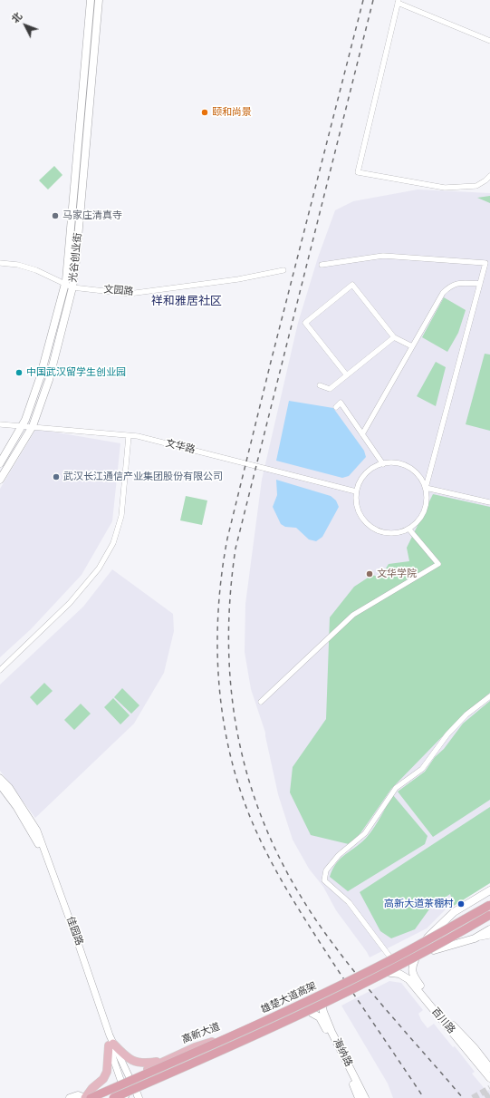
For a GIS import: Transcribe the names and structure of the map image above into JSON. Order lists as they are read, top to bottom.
{
  "streets": {
    "highway": ["雄楚大道高架"],
    "main road": [
      "光谷创业街",
      "百川路",
      "高新大道",
      "海纳路"
    ],
    "street": ["文园路", "文华路", "佳园路"]
  },
  "crossings": [
    ["光谷创业街", "文园路"],
    ["光谷创业街", "文华路"],
    ["佳园路", "高新大道"]
  ],
  "districts": ["祥和雅居社区"],
  "places": [
    "颐和尚景",
    "马家庄清真寺",
    "中国武汉留学生创业园",
    "武汉长江通信产业集团股份有限公司",
    "文华学院",
    "高新大道茶棚村"
  ],
  "north": "top left"
}
